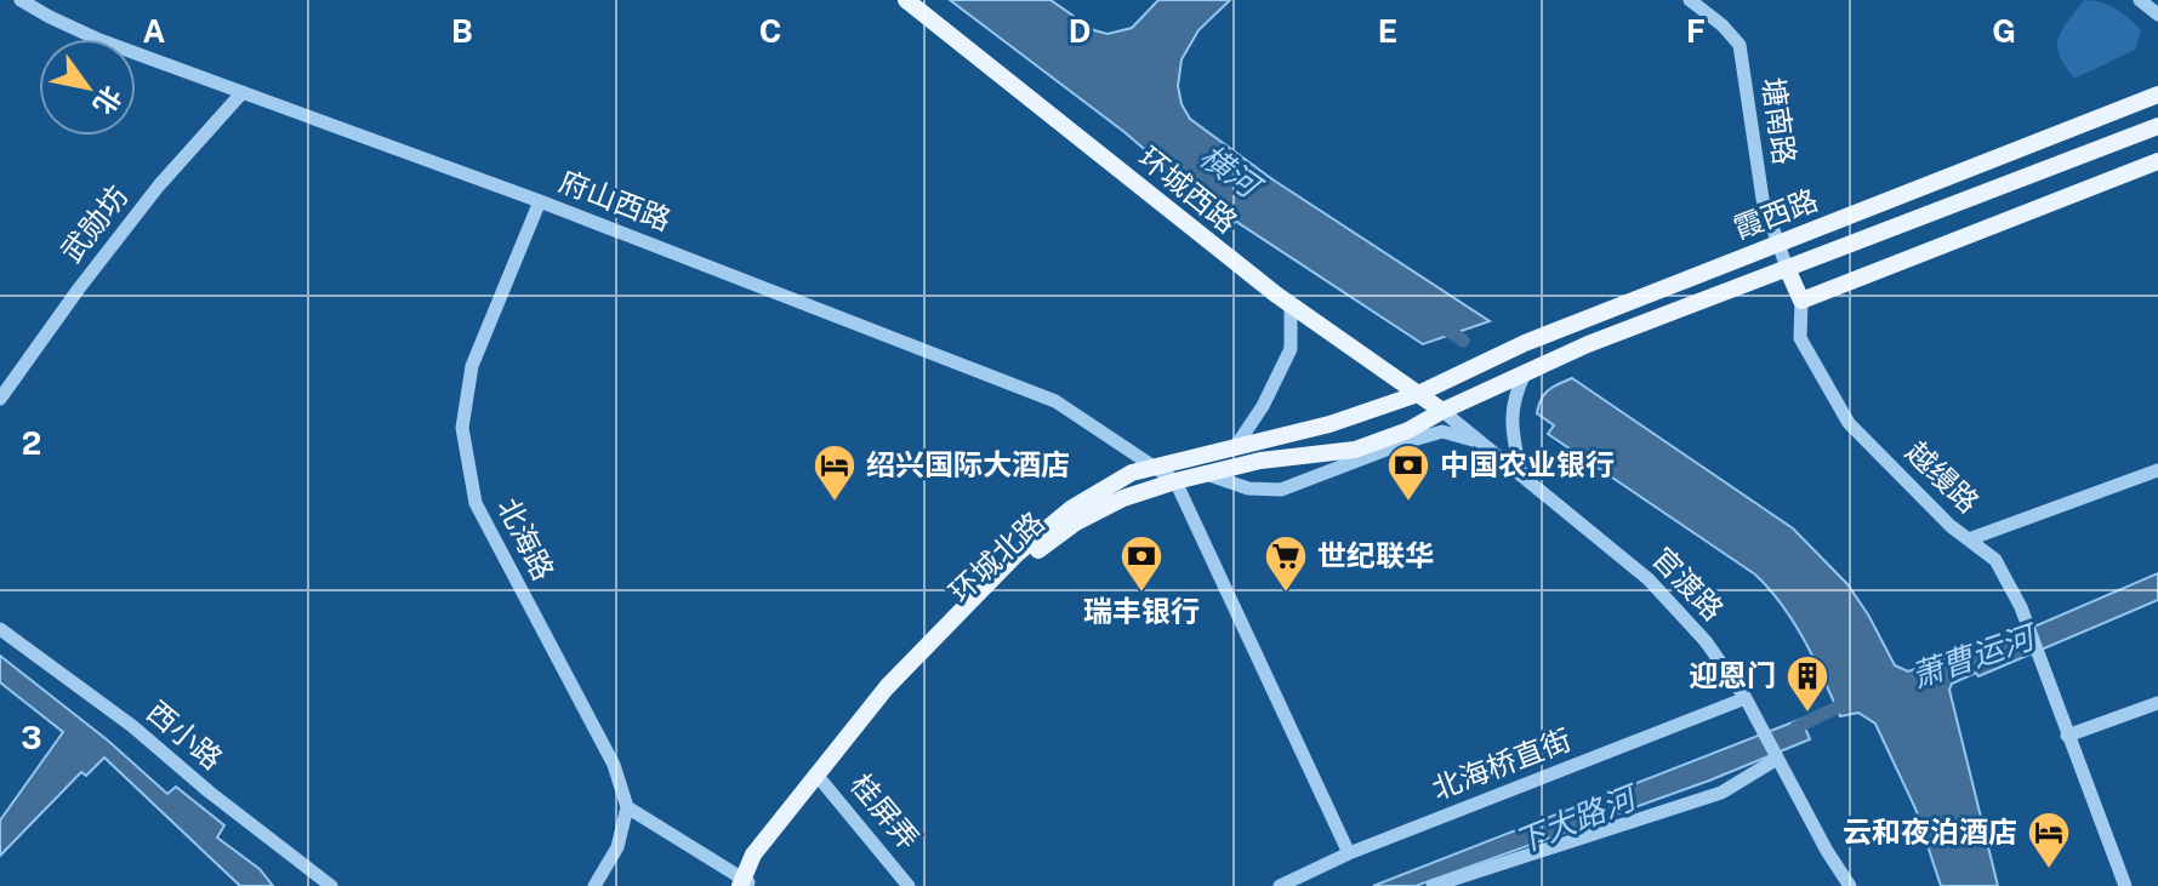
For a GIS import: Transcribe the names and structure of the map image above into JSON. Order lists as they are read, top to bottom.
{
  "streets": {
    "main road": ["环城西路", "霞西路", "环城北路"],
    "street": [
      "塘南路",
      "府山西路",
      "武勋坊",
      "越缦路",
      "北海路",
      "官渡路",
      "西小路",
      "北海桥直街",
      "桂屏弄"
    ]
  },
  "crossings": [
    ["塘南路", "霞西路"],
    ["环城西路", "霞西路"],
    ["环城西路", "环城北路"],
    ["环城西路", "官渡路"],
    ["府山西路", "武勋坊"],
    ["府山西路", "北海路"],
    ["府山西路", "环城北路"],
    ["霞西路", "环城北路"],
    ["霞西路", "官渡路"],
    ["环城北路", "官渡路"],
    ["环城北路", "桂屏弄"],
    ["官渡路", "北海桥直街"]
  ],
  "water": ["横河", "萧曹运河", "下大路河"],
  "places": {
    "hotel": ["绍兴国际大酒店", "云和夜泊酒店"],
    "bank": ["中国农业银行", "瑞丰银行"],
    "supermarket": ["世纪联华"],
    "building": ["迎恩门"]
  },
  "north": "bottom right",
  "grid": {
    "columns": [
      "A",
      "B",
      "C",
      "D",
      "E",
      "F",
      "G"
    ],
    "rows": ["2", "3"]
  }
}
